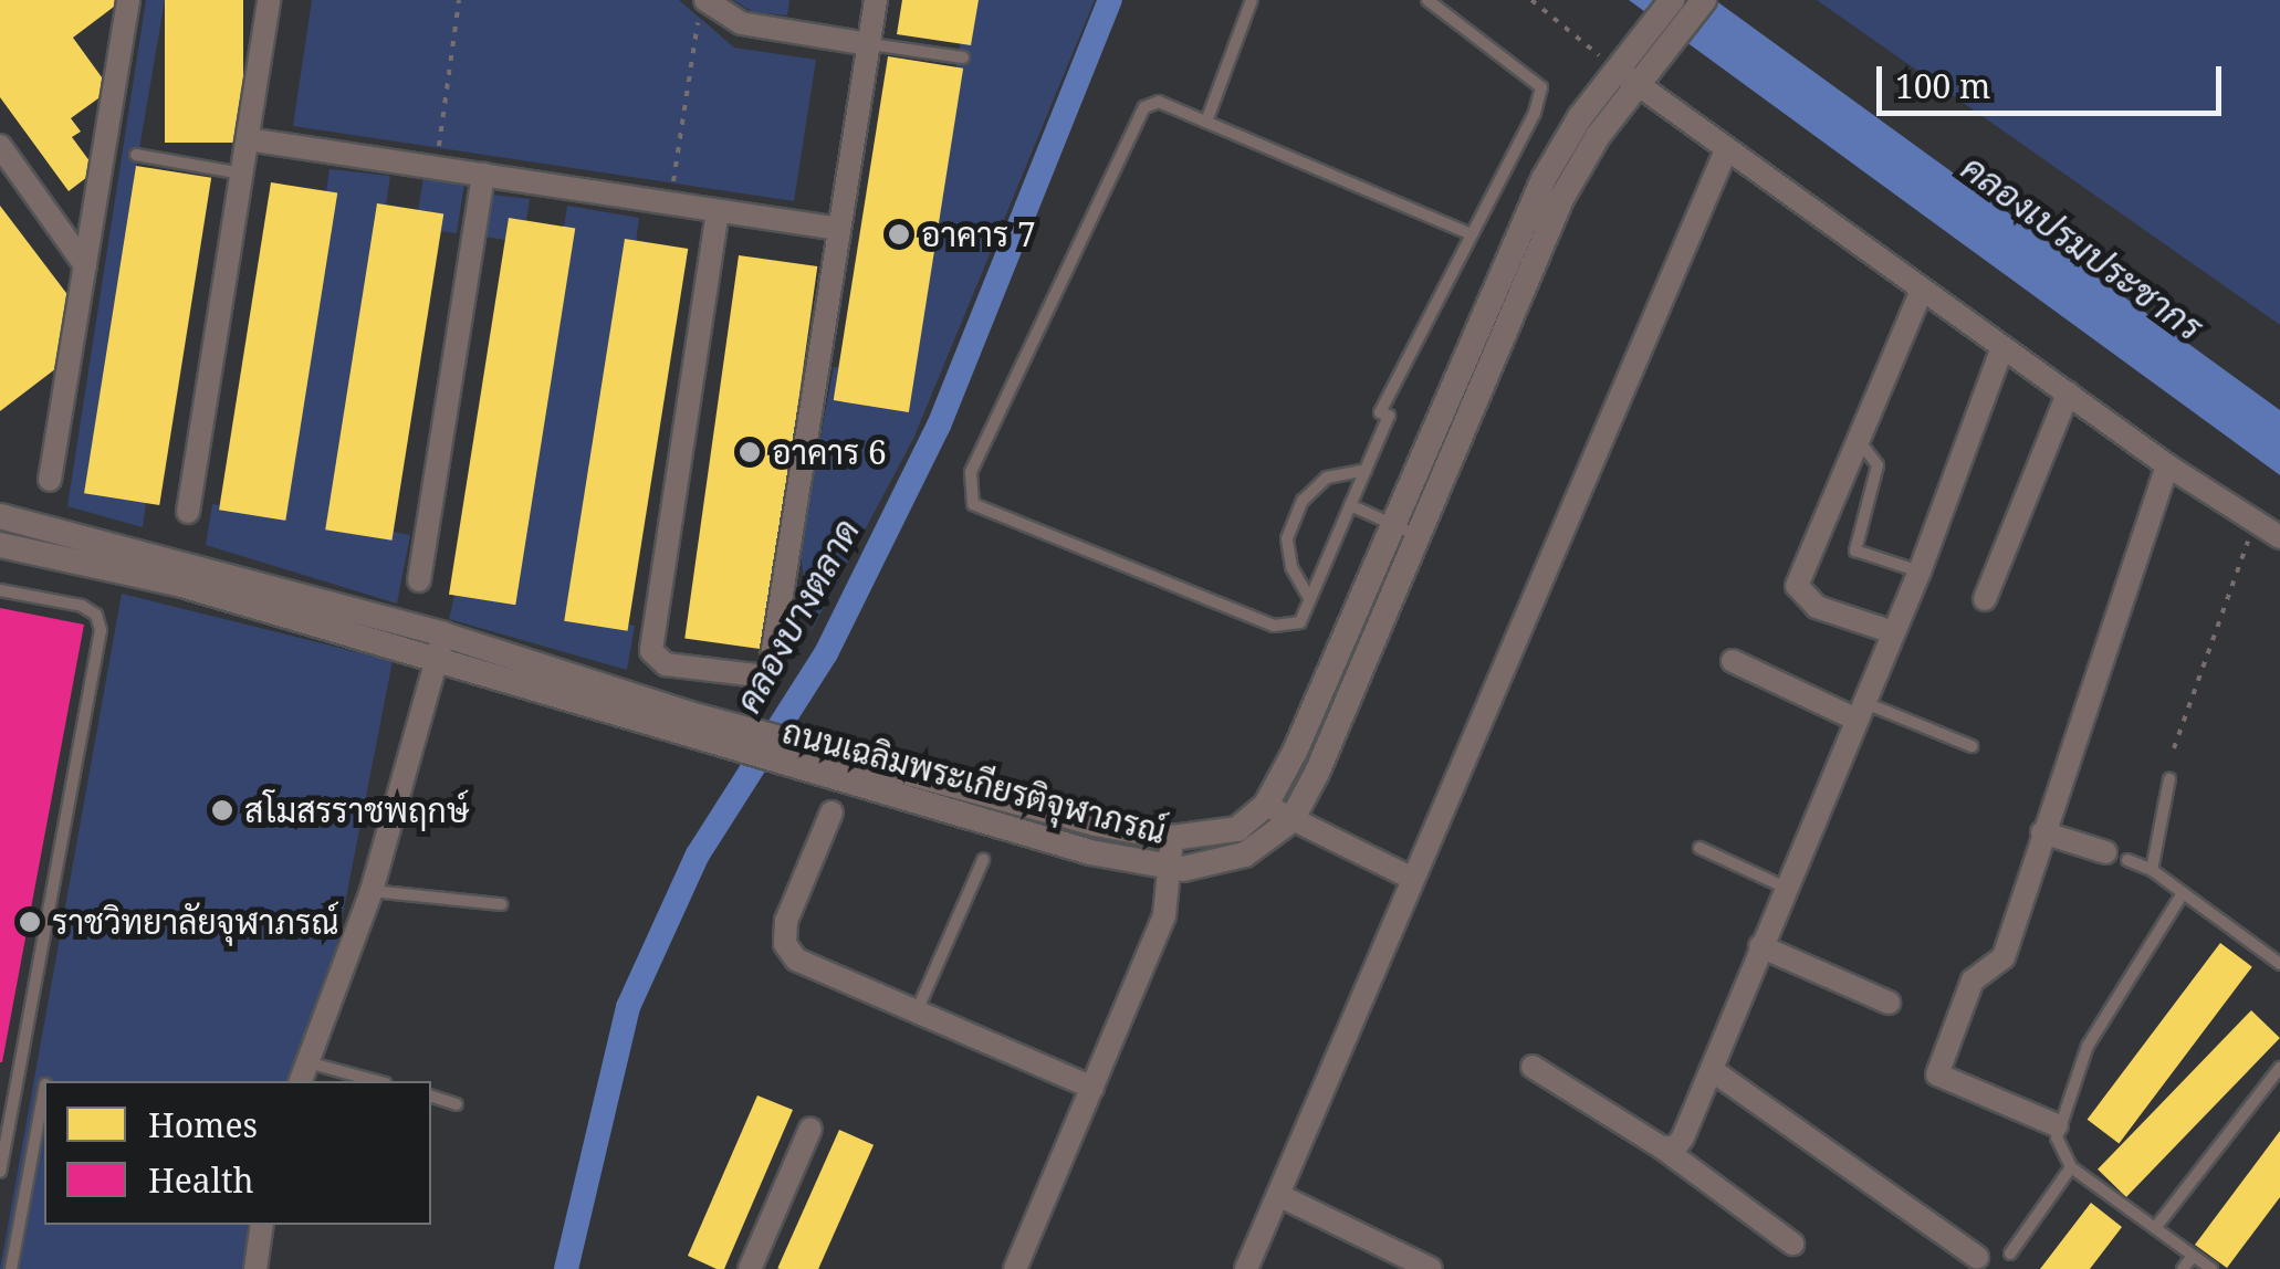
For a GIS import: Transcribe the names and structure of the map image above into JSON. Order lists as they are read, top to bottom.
{
  "streets": {
    "street": ["ถนนเฉลิมพระเกียรติจุฬาภรณ์"]
  },
  "water": ["คลองเปรมประชากร", "คลองบางตลาด"],
  "places": [
    "อาคาร 7",
    "อาคาร 6",
    "สโมสรราชพฤกษ์",
    "ราชวิทยาลัยจุฬาภรณ์"
  ],
  "legend": ["Homes", "Health"],
  "scale_bar": "100 m"
}
